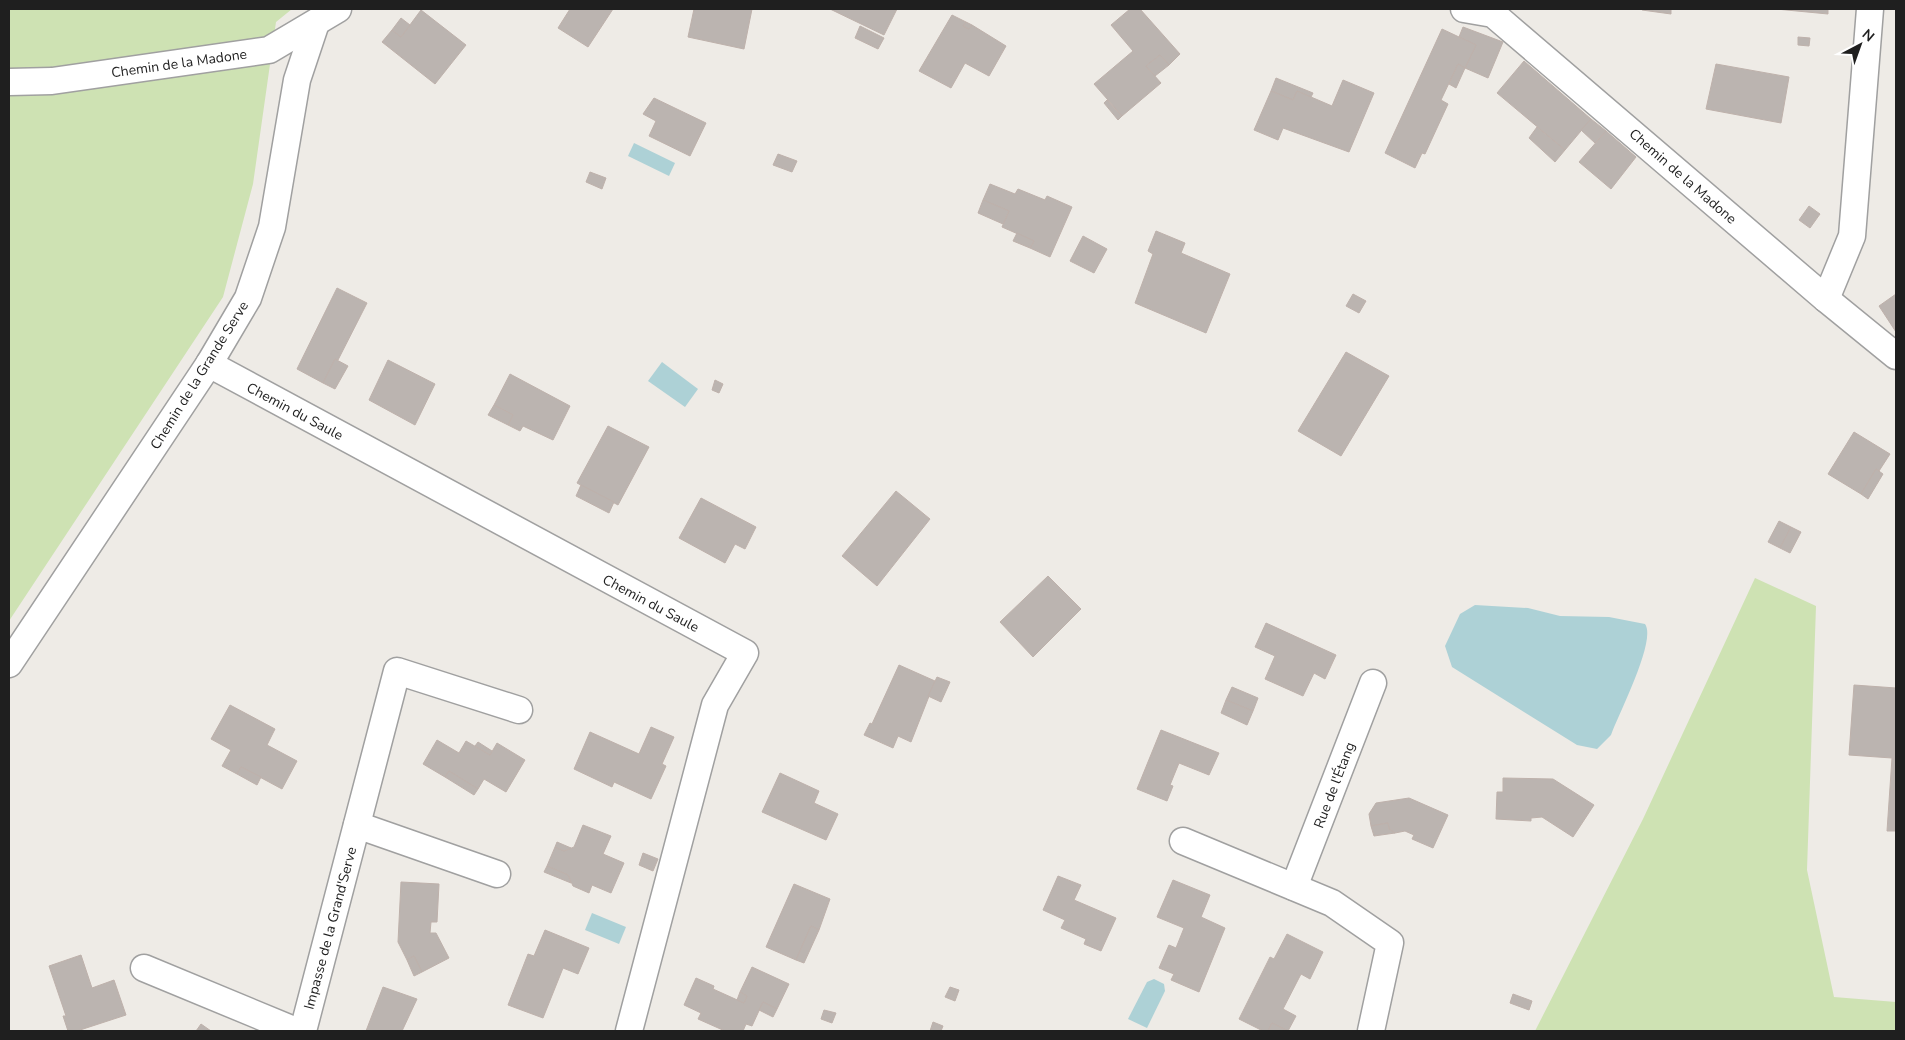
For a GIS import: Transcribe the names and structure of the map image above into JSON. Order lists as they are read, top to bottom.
{
  "streets": {
    "street": [
      "Chemin de la Madone",
      "Chemin de la Grande Serve",
      "Chemin du Saule",
      "Rue de l'Étang",
      "Impasse de la Grand'Serve"
    ]
  },
  "crossings": [
    ["Chemin de la Madone", "Chemin de la Grande Serve"],
    ["Chemin de la Grande Serve", "Chemin du Saule"]
  ],
  "north": "top right"
}
